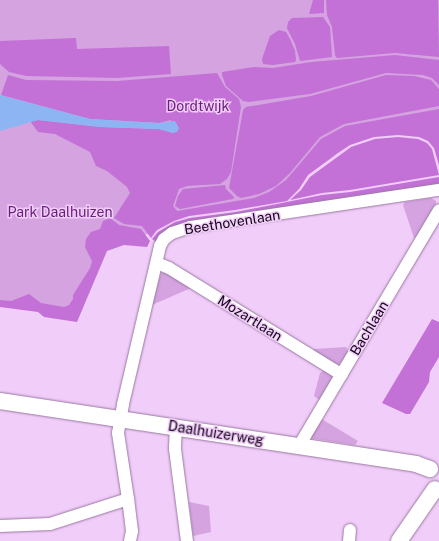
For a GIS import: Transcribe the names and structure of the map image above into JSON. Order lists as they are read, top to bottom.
{
  "streets": {
    "main road": ["Daalhuizerweg"],
    "street": ["Beethovenlaan", "Mozartlaan", "Bachlaan"]
  },
  "crossings": [
    ["Beethovenlaan", "Mozartlaan"],
    ["Beethovenlaan", "Daalhuizerweg"],
    ["Mozartlaan", "Bachlaan"],
    ["Bachlaan", "Daalhuizerweg"]
  ],
  "parks": ["Dordtwijk", "Park Daalhuizen"]
}
